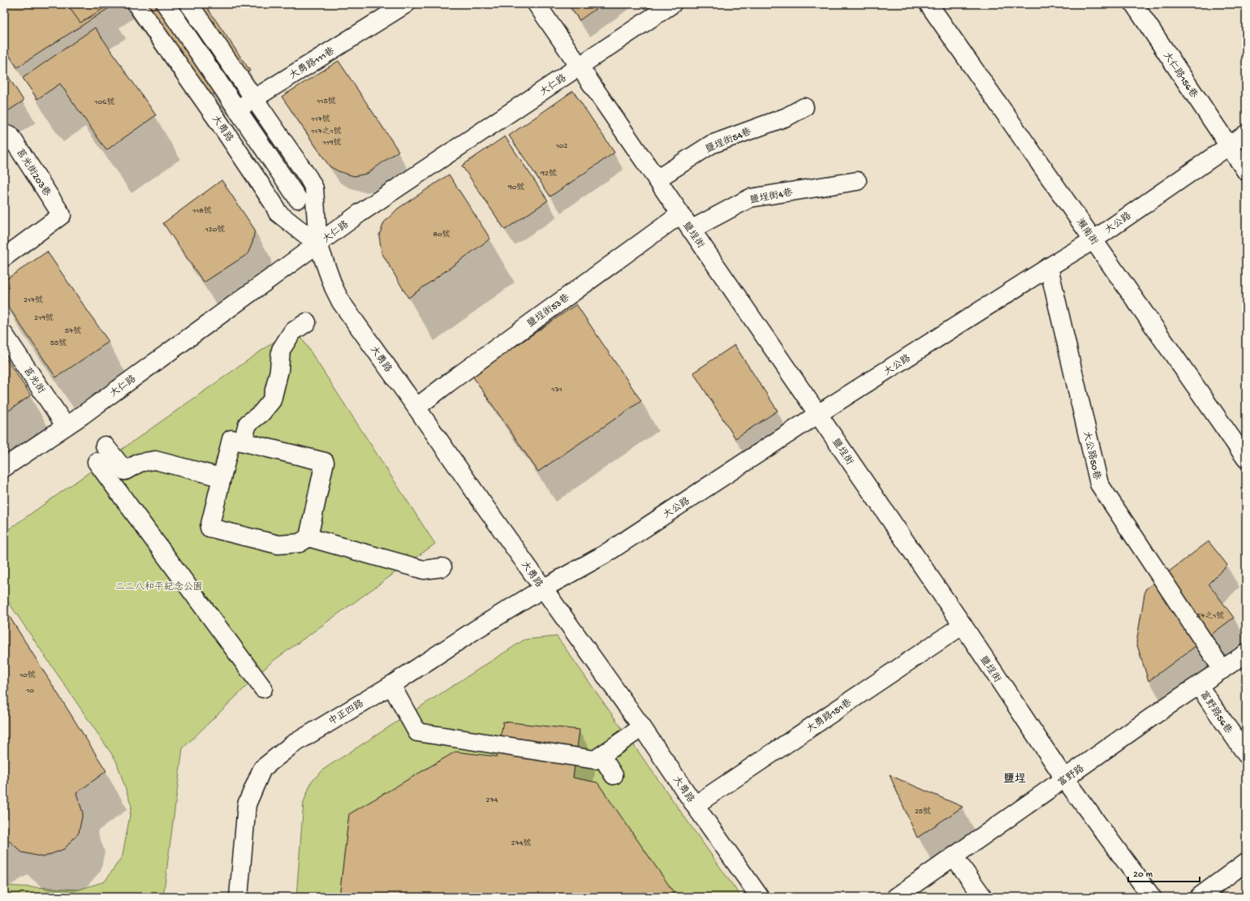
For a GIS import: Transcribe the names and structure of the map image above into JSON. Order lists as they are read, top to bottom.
{
  "streets": {
    "street": [
      "大勇路111巷",
      "大仁路156巷",
      "大仁路",
      "大勇路",
      "鹽埕街54巷",
      "莒光街203巷",
      "鹽埕街4巷",
      "大公路",
      "瀨南街",
      "鹽埕街",
      "鹽埕街53巷",
      "莒光街",
      "大公路50巷",
      "中正四路",
      "富野路56巷",
      "大勇路151巷",
      "富野路"
    ]
  },
  "crossings": [
    ["大勇路111巷", "大勇路"],
    ["大仁路156巷", "大公路"],
    ["大仁路", "大勇路"],
    ["大仁路", "鹽埕街"],
    ["大仁路", "莒光街"],
    ["大勇路", "大公路"],
    ["大勇路", "鹽埕街53巷"],
    ["大勇路", "中正四路"],
    ["大勇路", "大勇路151巷"],
    ["鹽埕街54巷", "鹽埕街"],
    ["鹽埕街4巷", "鹽埕街"],
    ["大公路", "瀨南街"],
    ["大公路", "鹽埕街"],
    ["大公路", "大公路50巷"],
    ["大公路", "中正四路"],
    ["鹽埕街", "鹽埕街53巷"],
    ["鹽埕街", "大勇路151巷"],
    ["鹽埕街", "富野路"],
    ["大公路50巷", "富野路"],
    ["富野路56巷", "富野路"]
  ],
  "districts": ["鹽埕"],
  "parks": ["二二八和平紀念公園"],
  "house_numbers": [
    "115號",
    "106號",
    "117號",
    "117之1號",
    "119號",
    "102",
    "92號",
    "90號",
    "118號",
    "120號",
    "80號",
    "217號",
    "219號",
    "57號",
    "55號",
    "131",
    "57之1號",
    "10號",
    "10",
    "274",
    "25號",
    "274號"
  ],
  "scale_bar": "20 m"
}
